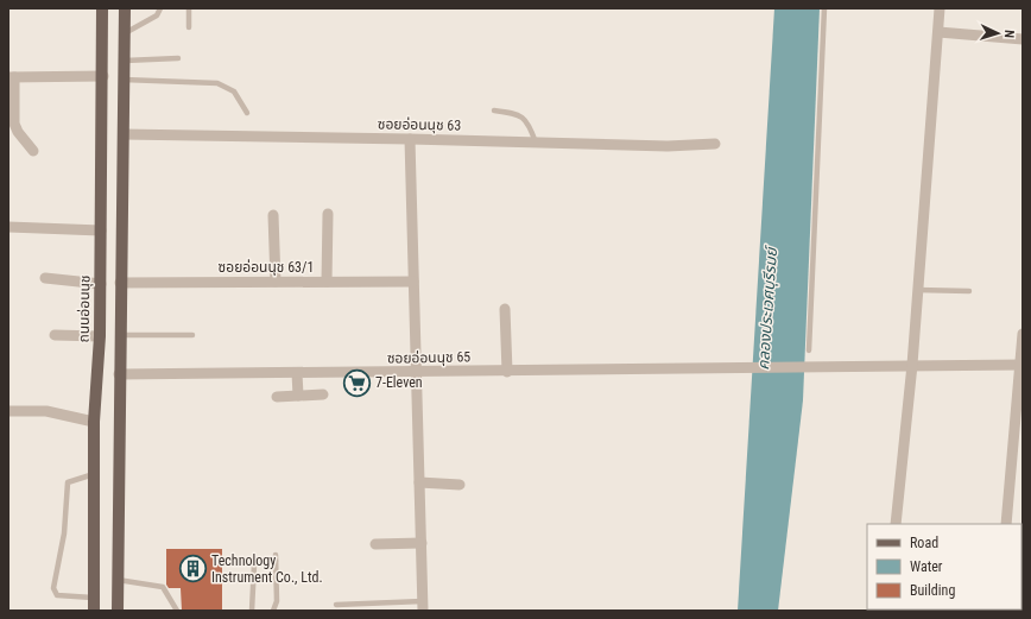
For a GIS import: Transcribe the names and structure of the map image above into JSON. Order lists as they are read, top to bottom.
{
  "streets": {
    "main road": ["ถนนอ่อนนุช"],
    "street": ["ซอยอ่อนนุช 63", "ซอยอ่อนนุช 63/1", "ซอยอ่อนนุช 65"]
  },
  "water": ["คลองประเวศบุรีรมย์"],
  "places": {
    "supermarket": ["7-Eleven"],
    "building": ["Technology Instrument Co., Ltd."]
  },
  "legend": ["Road", "Water", "Building"],
  "north": "right"
}
